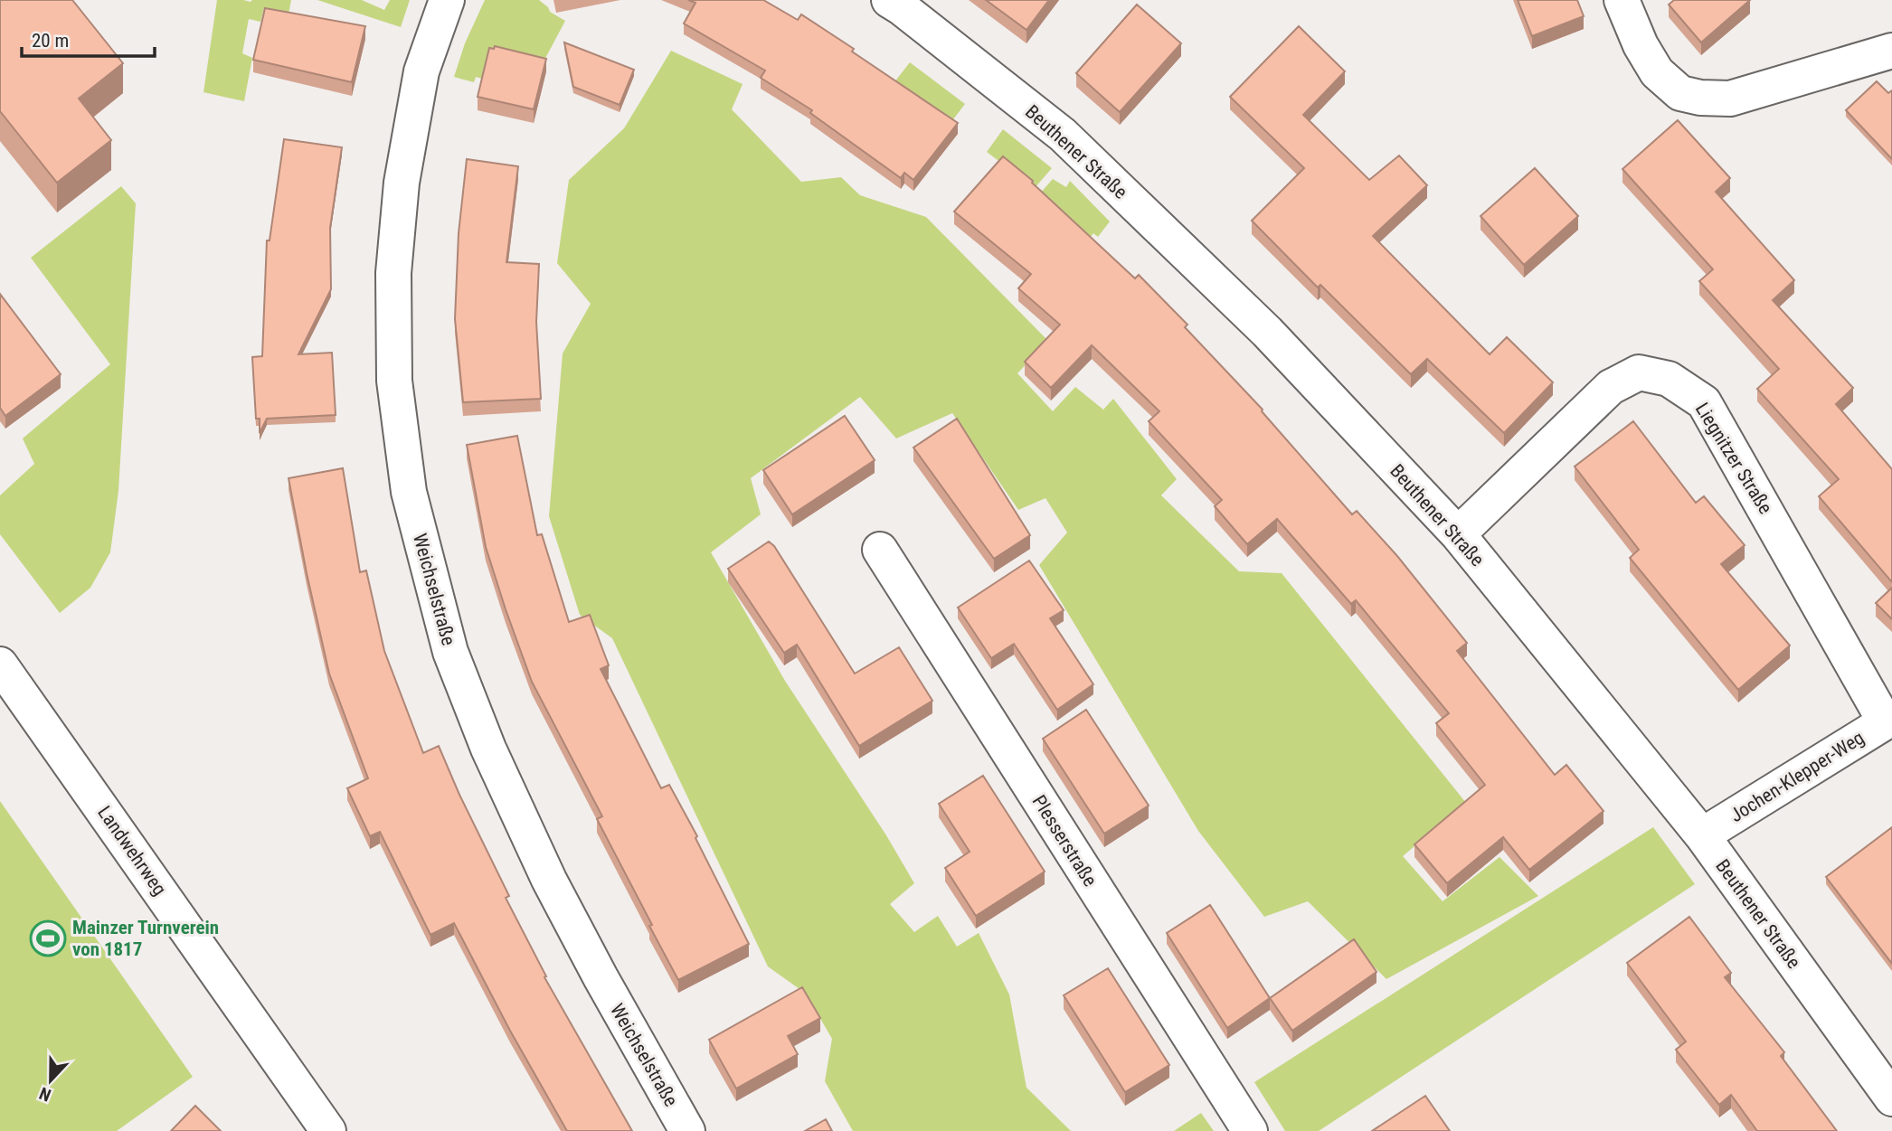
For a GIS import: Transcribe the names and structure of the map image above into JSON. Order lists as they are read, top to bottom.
{
  "streets": {
    "street": [
      "Beuthener Straße",
      "Liegnitzer Straße",
      "Weichselstraße",
      "Jochen-Klepper-Weg",
      "Plesserstraße",
      "Landwehrweg"
    ]
  },
  "crossings": [
    ["Beuthener Straße", "Liegnitzer Straße"],
    ["Beuthener Straße", "Jochen-Klepper-Weg"],
    ["Liegnitzer Straße", "Jochen-Klepper-Weg"]
  ],
  "places": {
    "sports": ["Mainzer Turnverein von 1817"]
  },
  "scale_bar": "20 m",
  "north": "bottom"
}
